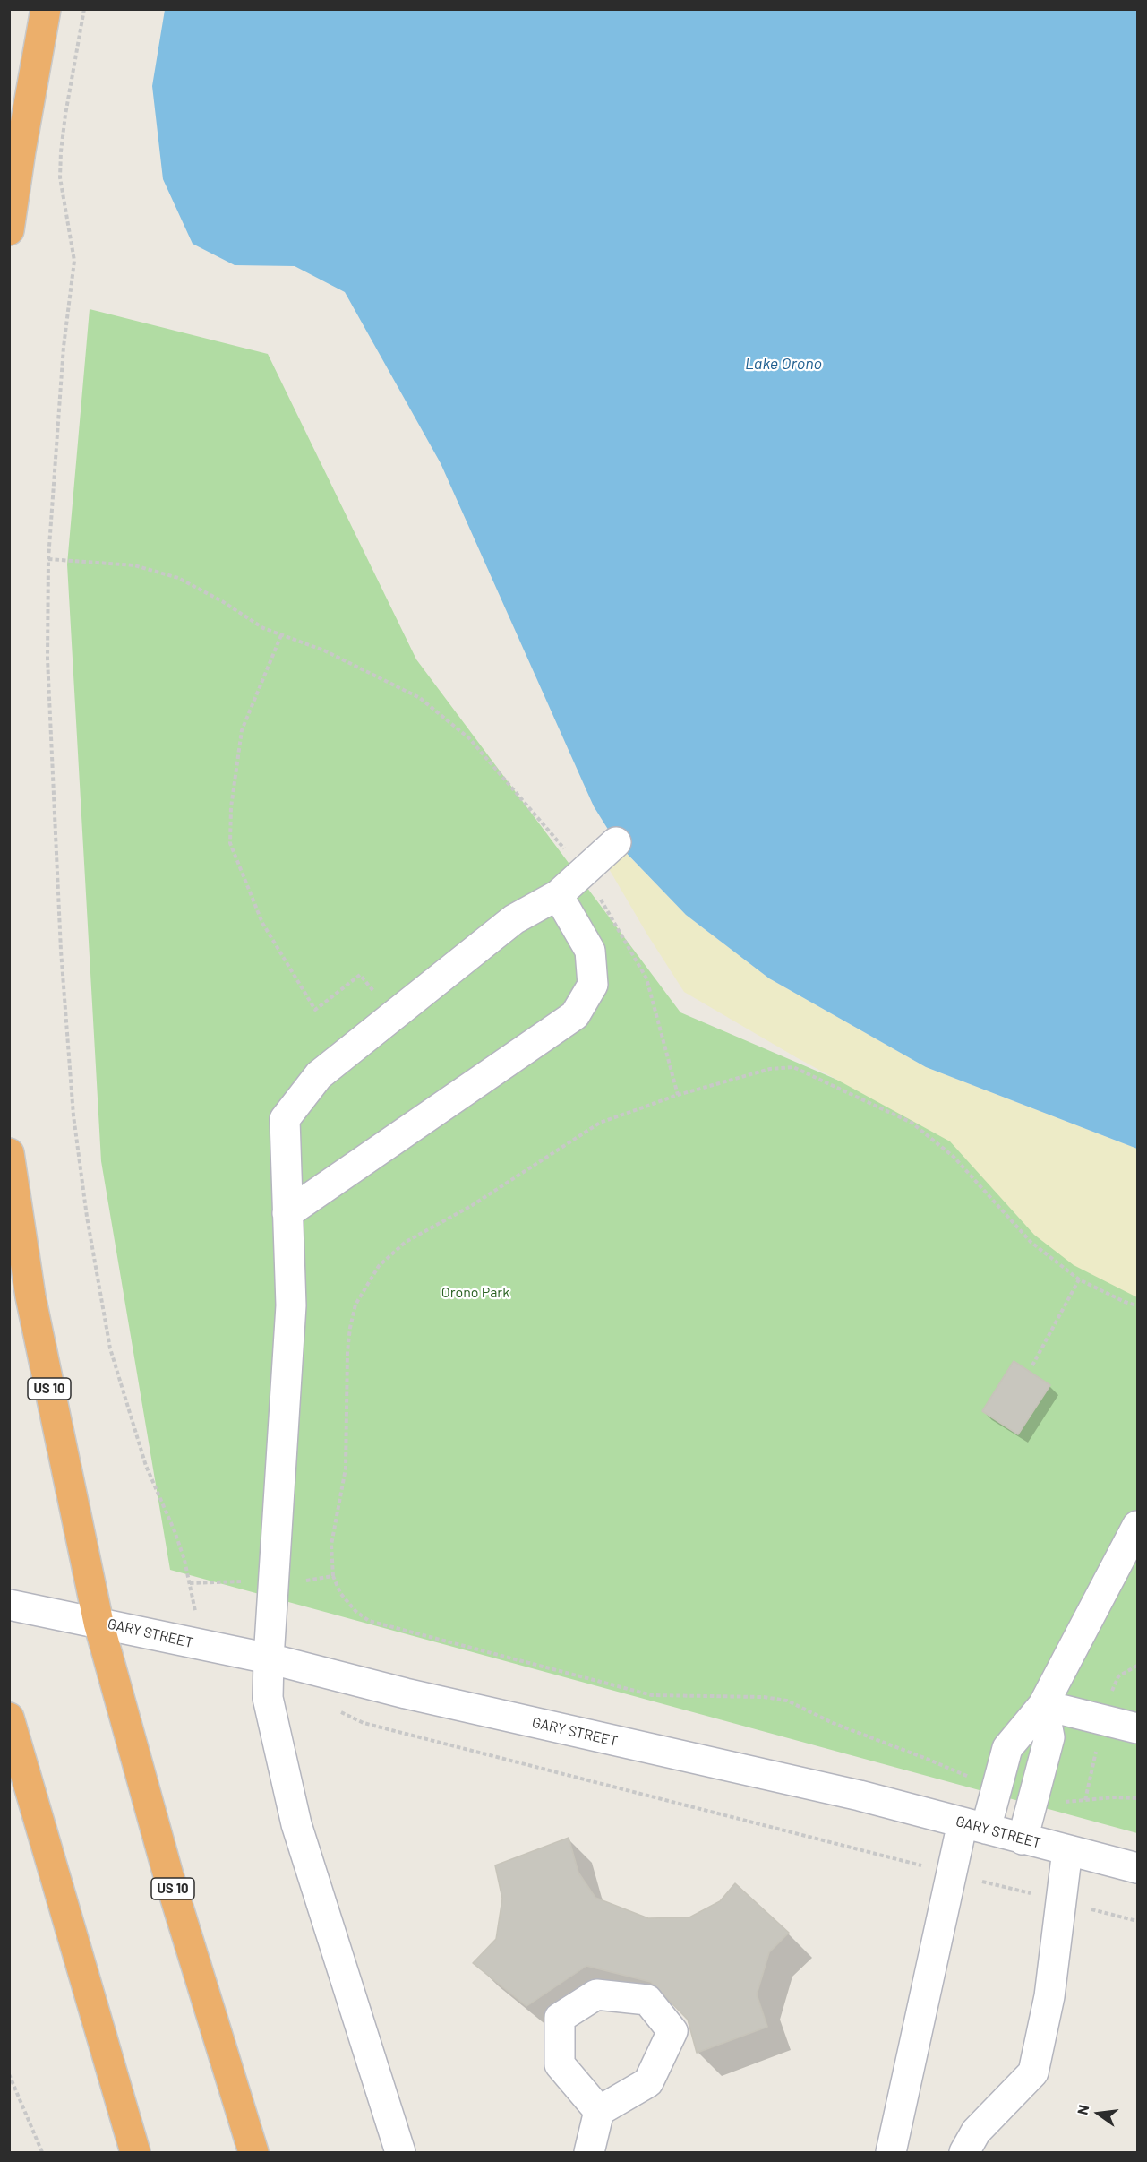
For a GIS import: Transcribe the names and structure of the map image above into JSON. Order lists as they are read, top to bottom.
{
  "streets": {
    "highway": ["US 10"],
    "street": ["GARY STREET"]
  },
  "crossings": [
    ["US 10", "GARY STREET"]
  ],
  "water": ["Lake Orono"],
  "parks": ["Orono Park"],
  "north": "left"
}
